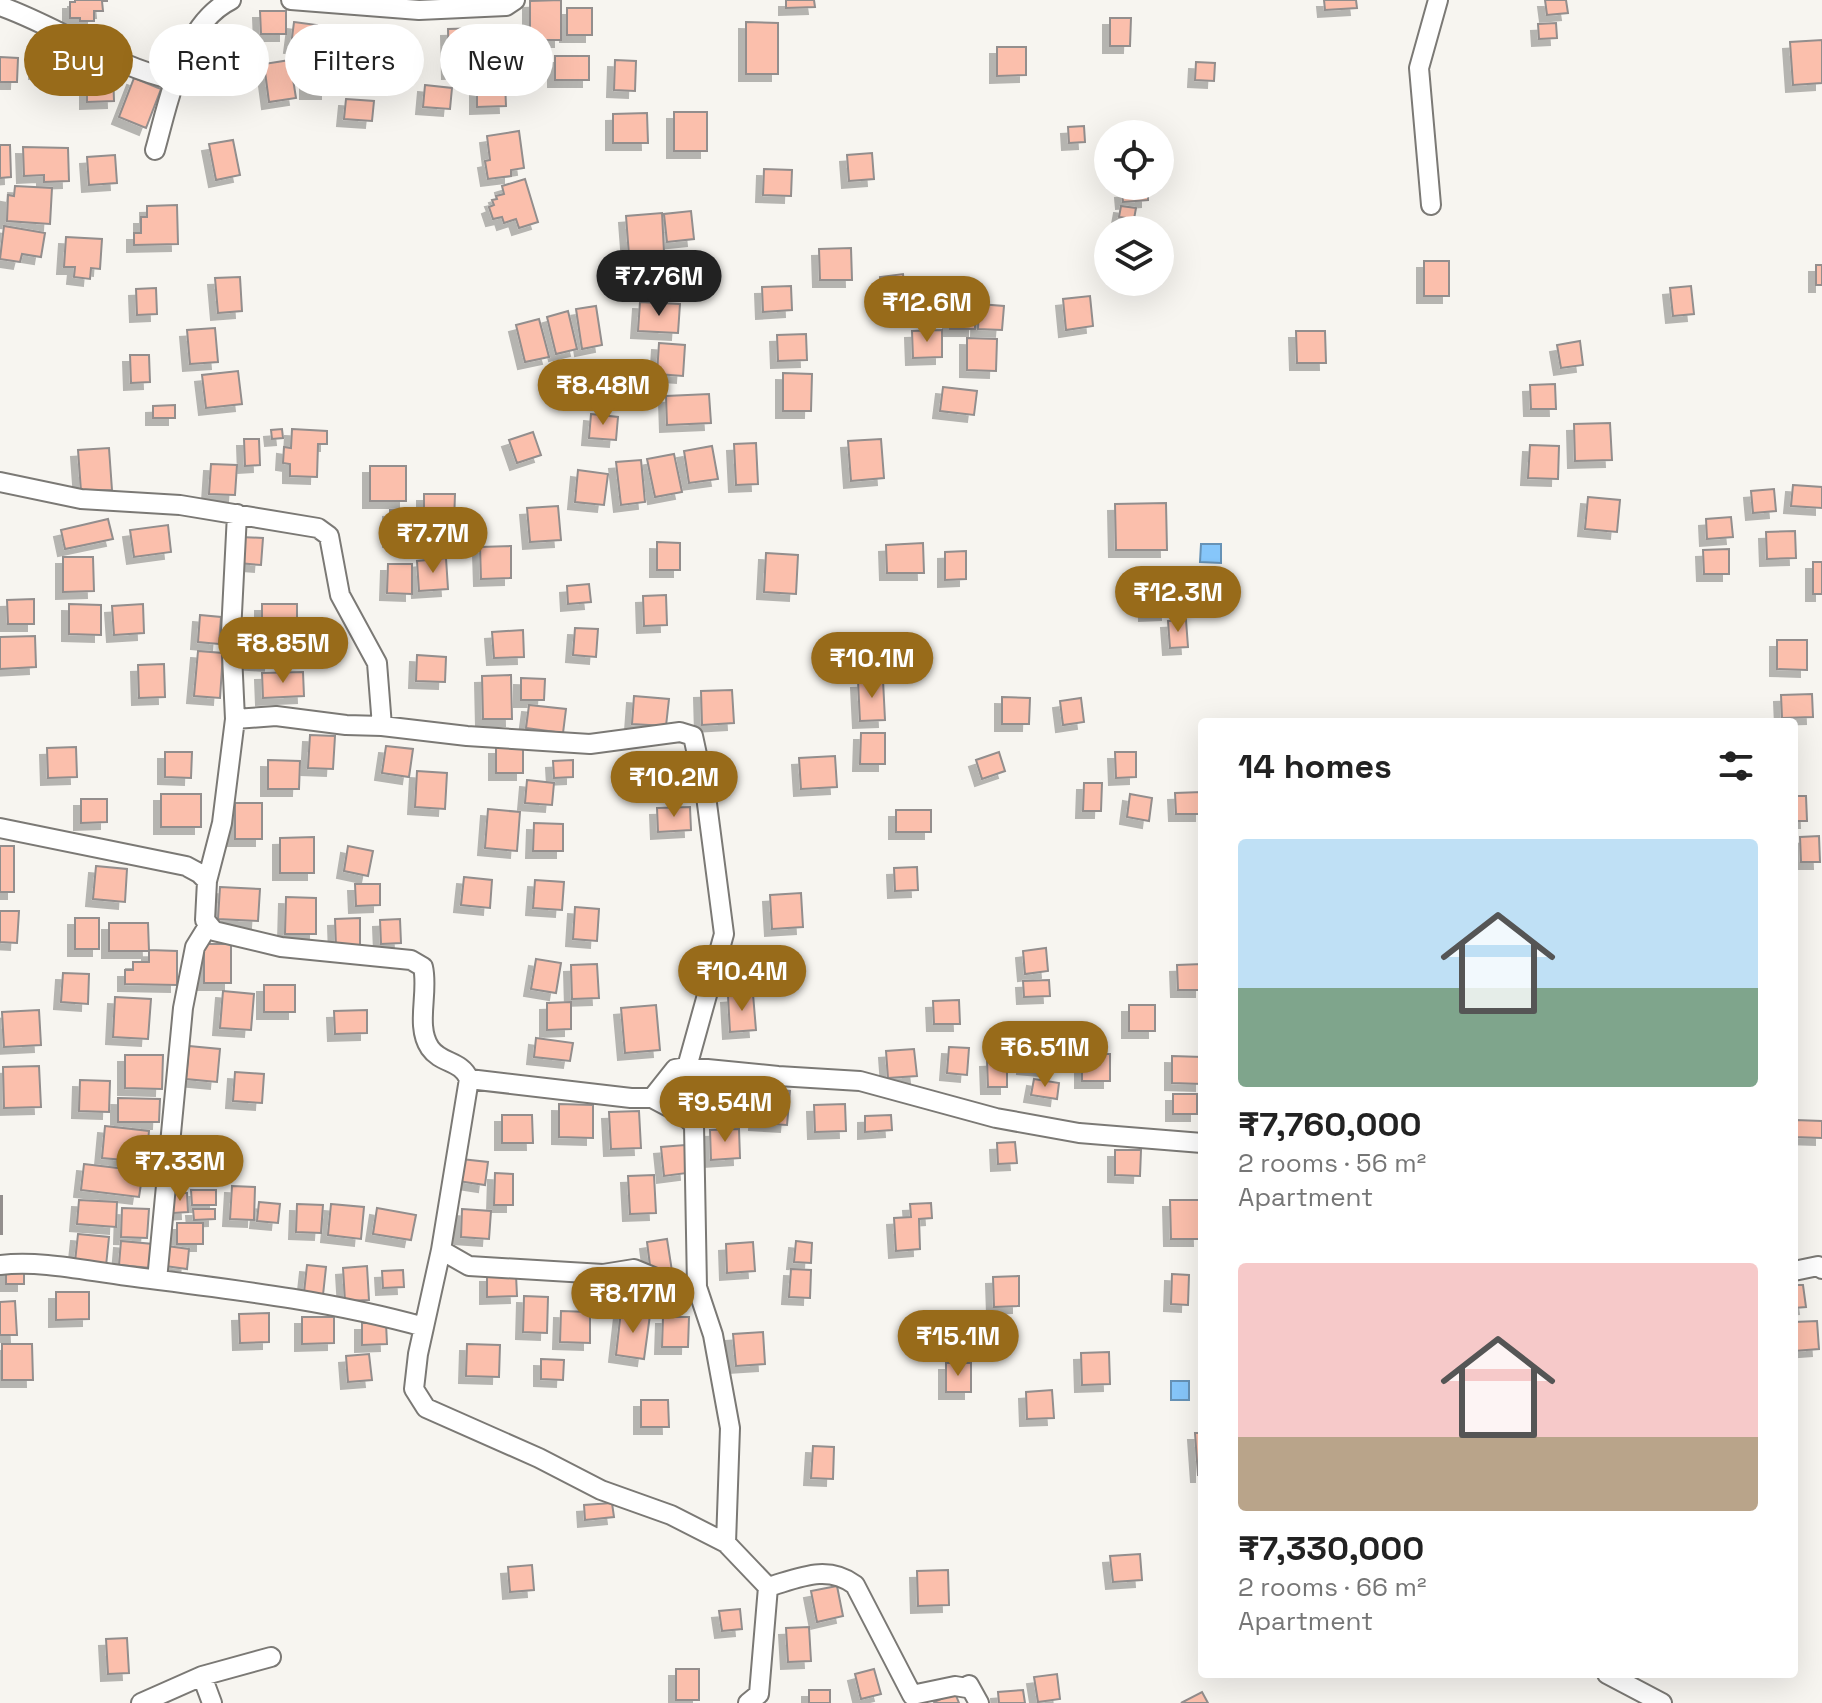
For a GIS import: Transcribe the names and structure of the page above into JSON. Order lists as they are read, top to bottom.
{
  "page": {
    "chip": [
      "Buy",
      "Rent",
      "Filters",
      "New"
    ],
    "price": [
      "₹7.76M",
      "₹12.6M",
      "₹8.48M",
      "₹7.7M",
      "₹12.3M",
      "₹8.85M",
      "₹10.1M",
      "₹10.2M",
      "₹10.4M",
      "₹6.51M",
      "₹9.54M",
      "₹7.33M",
      "₹8.17M",
      "₹15.1M"
    ],
    "heading": "14 homes",
    "list": [
      {
        "name": "₹7,760,000",
        "note": "2 rooms · 56 m² · Apartment"
      },
      {
        "name": "₹7,330,000",
        "note": "2 rooms · 66 m² · Apartment"
      }
    ]
  }
}
